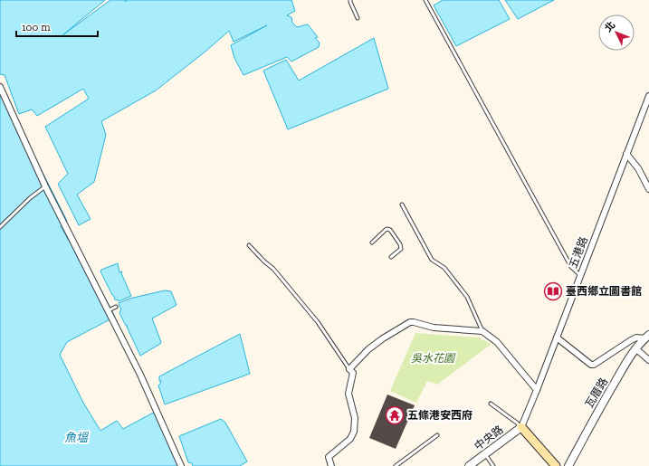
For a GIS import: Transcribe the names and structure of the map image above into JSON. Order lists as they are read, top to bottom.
{
  "streets": {
    "street": ["五港路", "瓦厝路", "中央路"]
  },
  "crossings": [
    ["五港路", "中央路"]
  ],
  "water": ["魚塭"],
  "parks": ["吳水花園"],
  "places": {
    "library": ["臺西鄉立圖書館"],
    "temple": ["五條港安西府"]
  },
  "scale_bar": "100 m",
  "north": "top left"
}
